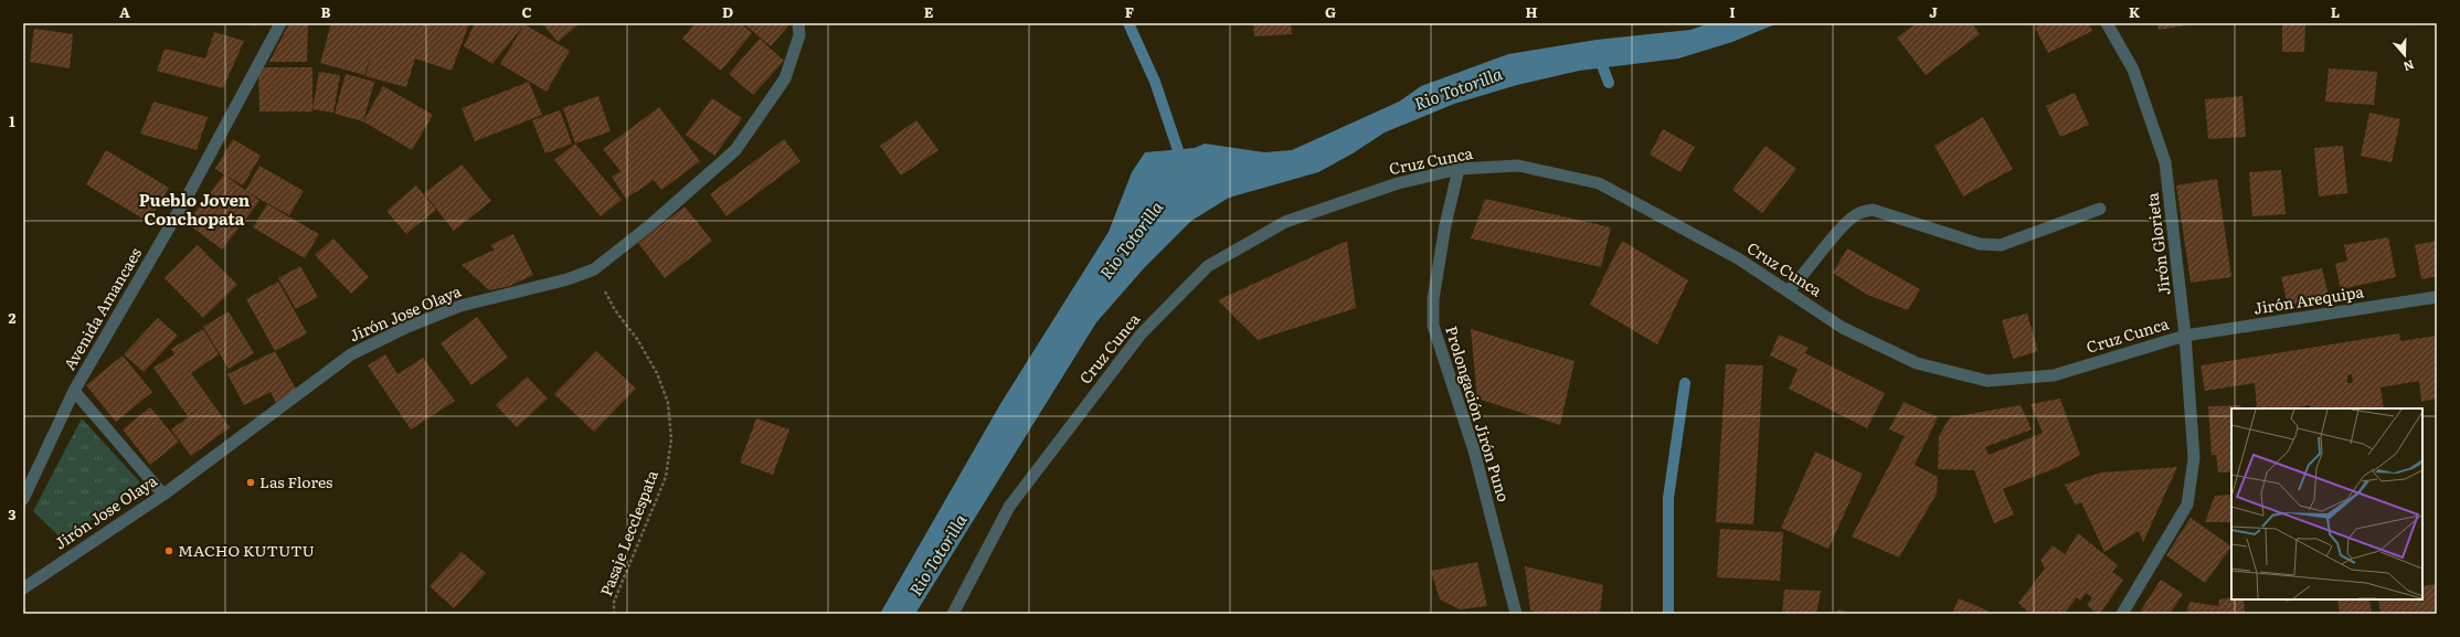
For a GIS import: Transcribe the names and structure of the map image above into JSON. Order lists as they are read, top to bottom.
{
  "streets": {
    "street": [
      "Cruz Cunca",
      "Jirón Glorieta",
      "Jirón Arequipa",
      "Avenida Amancaes",
      "Jirón Jose Olaya",
      "Prolongación Jirón Puno"
    ],
    "path": ["Pasaje Lecclespata"]
  },
  "crossings": [
    ["Cruz Cunca", "Jirón Glorieta"],
    ["Cruz Cunca", "Jirón Arequipa"],
    ["Cruz Cunca", "Prolongación Jirón Puno"],
    ["Jirón Glorieta", "Jirón Arequipa"],
    ["Jirón Jose Olaya", "Pasaje Lecclespata"]
  ],
  "districts": ["Pueblo Joven Conchopata"],
  "water": ["Rio Totorilla"],
  "places": ["Las Flores", "MACHO KUTUTU"],
  "north": "bottom",
  "grid": {
    "columns": [
      "A",
      "B",
      "C",
      "D",
      "E",
      "F",
      "G",
      "H",
      "I",
      "J",
      "K",
      "L"
    ],
    "rows": ["1", "2", "3"]
  }
}
